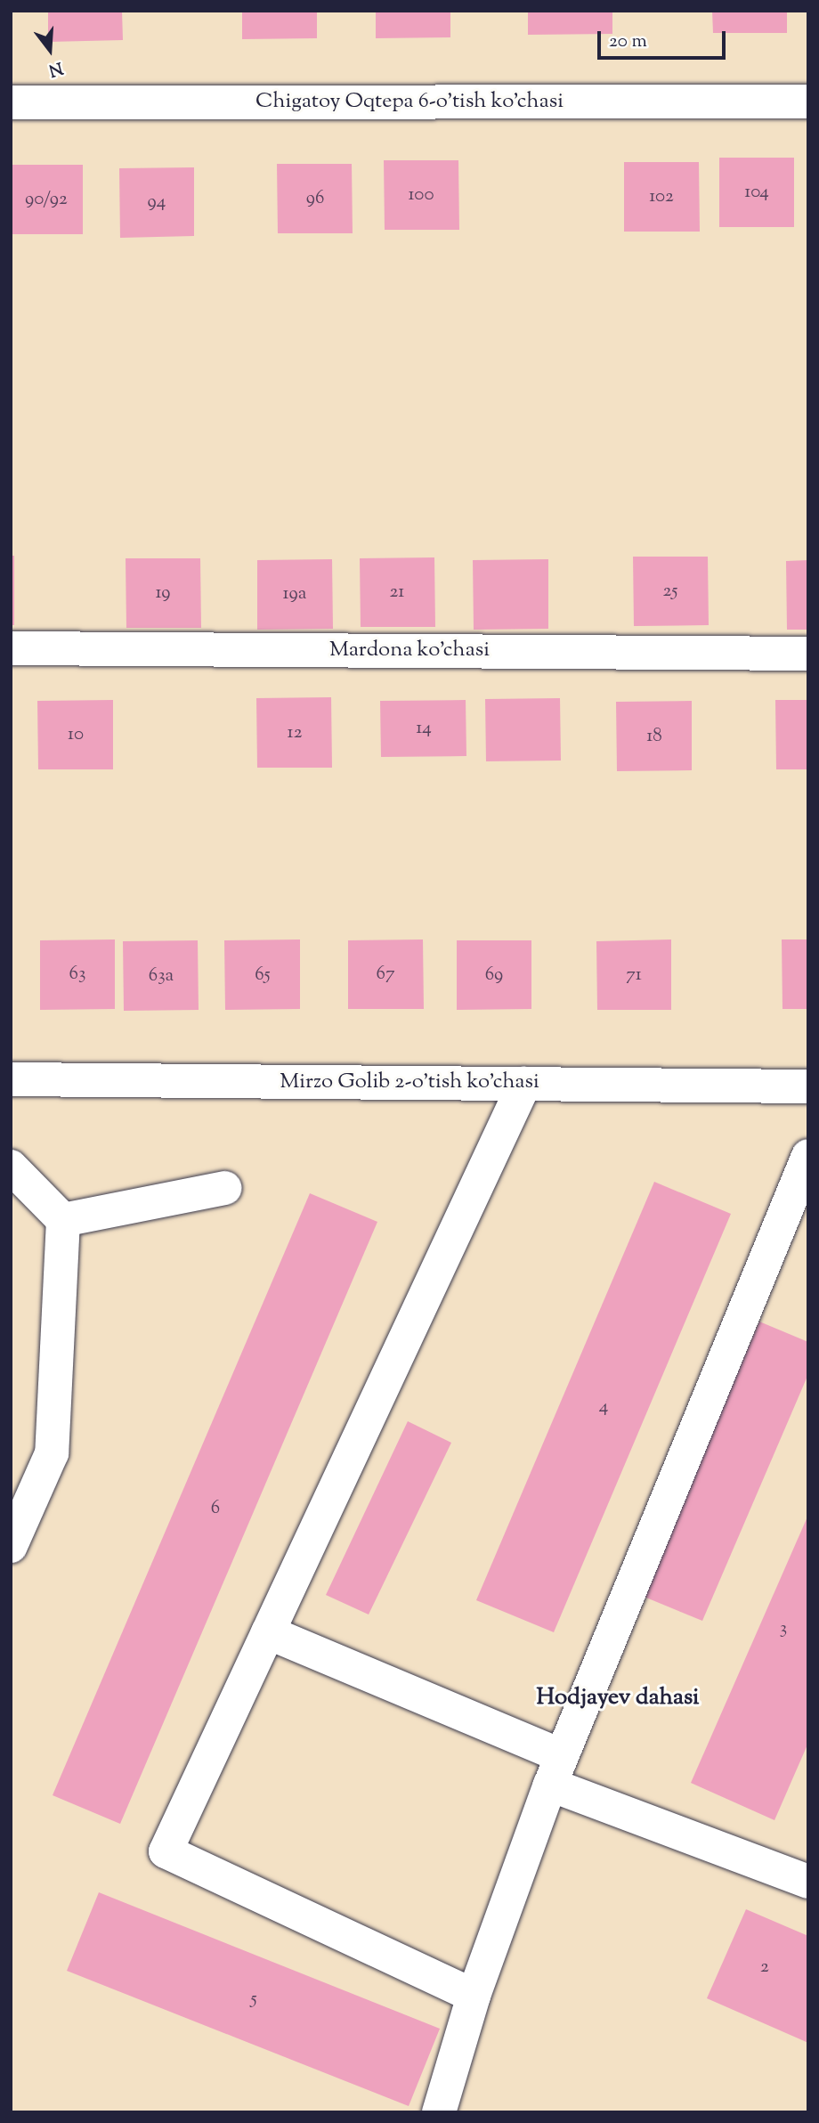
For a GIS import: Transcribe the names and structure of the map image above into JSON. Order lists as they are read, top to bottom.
{
  "streets": {
    "street": ["Chigatoy Oqtepa 6-o'tish ko'chasi", "Mardona ko'chasi", "Mirzo Golib 2-o'tish ko'chasi"]
  },
  "districts": ["Hodjayev dahasi"],
  "house_numbers": [
    "104",
    "100",
    "102",
    "96",
    "90/92",
    "94",
    "25",
    "21",
    "19",
    "19a",
    "14",
    "12",
    "10",
    "18",
    "63",
    "67",
    "65",
    "69",
    "71",
    "63a",
    "4",
    "6",
    "3",
    "2",
    "5"
  ],
  "scale_bar": "20 m",
  "north": "bottom"
}
